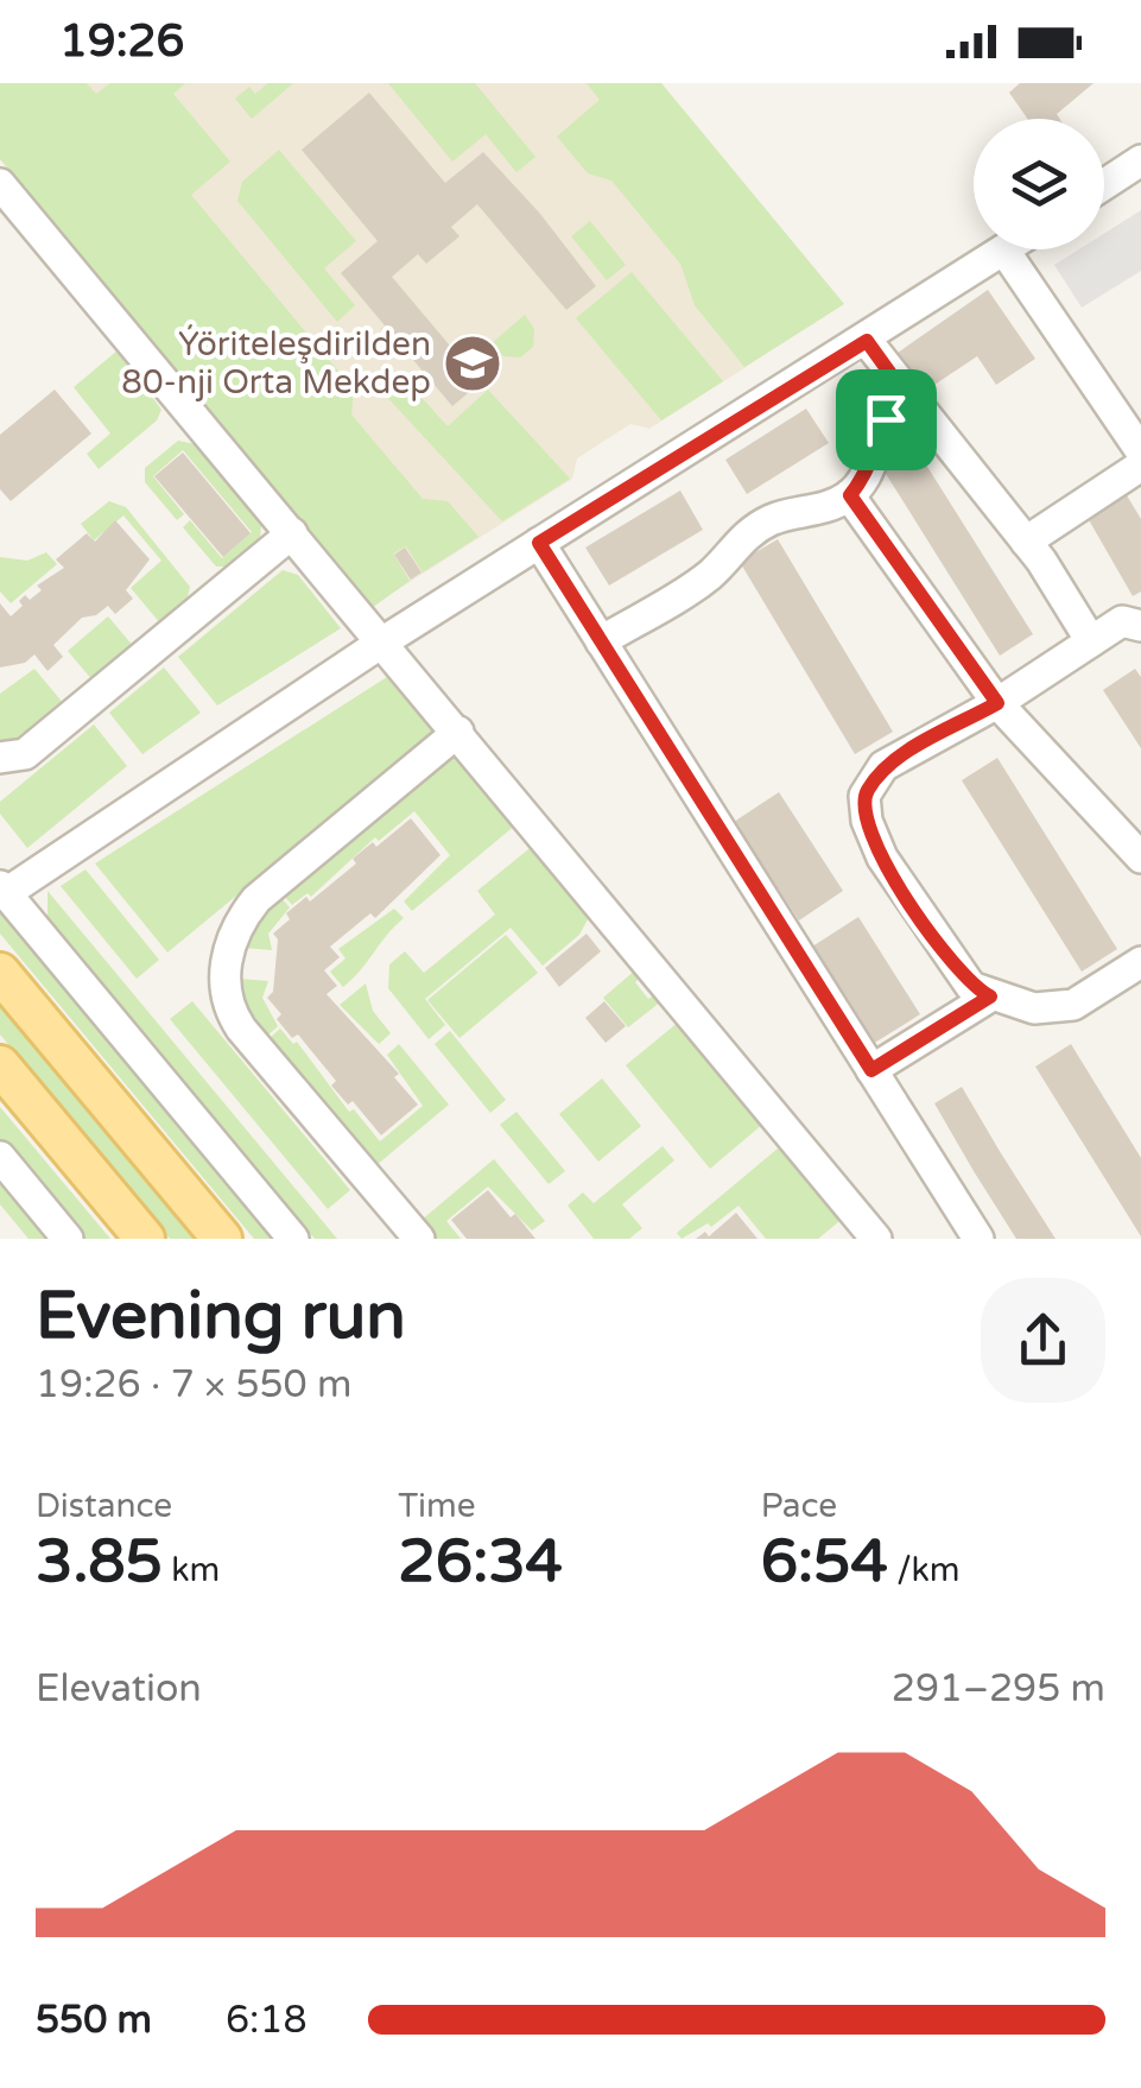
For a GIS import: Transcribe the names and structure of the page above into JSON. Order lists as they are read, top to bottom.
{
  "places": {
    "school or university": ["Ýöriteleşdirilden 80-nji Orta Mekdep"]
  },
  "page": {
    "status": "19:26",
    "heading": ["Evening run", "19:26 · 7 × 550 m"],
    "stats": [
      ["Distance", "3.85 km"],
      ["Time", "26:34"],
      ["Pace", "6:54 /km"]
    ],
    "chart": ["Elevation", "291–295 m"],
    "list": [
      {
        "name": "550 m",
        "note": "6:18"
      }
    ]
  }
}
